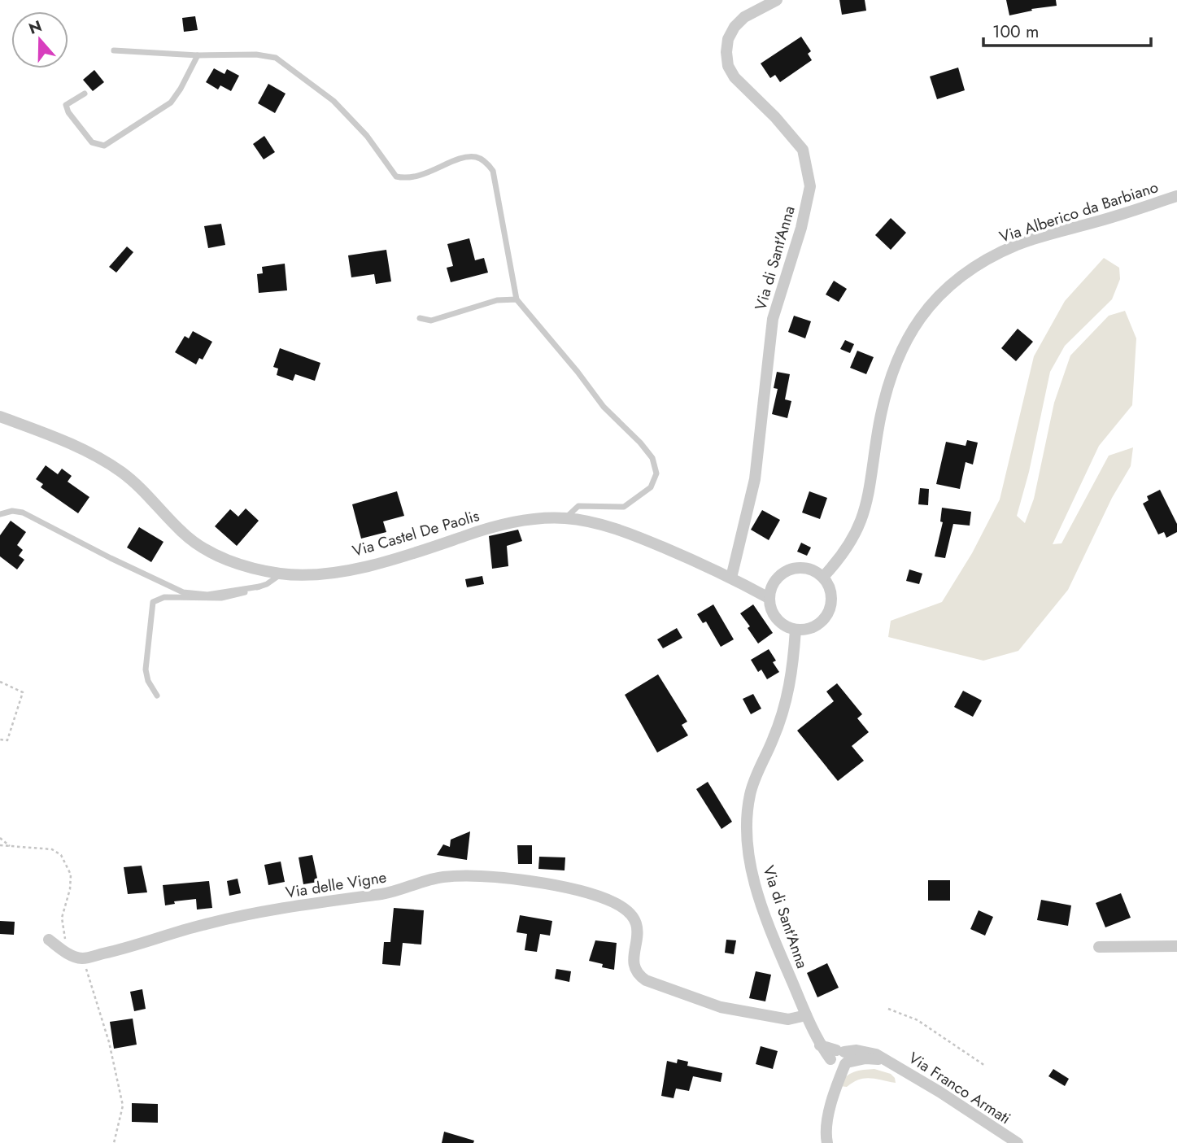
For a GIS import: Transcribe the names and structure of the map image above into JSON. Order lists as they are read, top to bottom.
{
  "streets": {
    "street": [
      "Via Alberico da Barbiano",
      "Via di Sant'Anna",
      "Via Castel De Paolis",
      "Via delle Vigne",
      "Via Franco Armati"
    ]
  },
  "crossings": [
    ["Via Alberico da Barbiano", "Via di Sant'Anna"],
    ["Via Alberico da Barbiano", "Via Castel De Paolis"],
    ["Via di Sant'Anna", "Via Castel De Paolis"],
    ["Via di Sant'Anna", "Via delle Vigne"],
    ["Via di Sant'Anna", "Via Franco Armati"]
  ],
  "scale_bar": "100 m",
  "north": "top"
}
